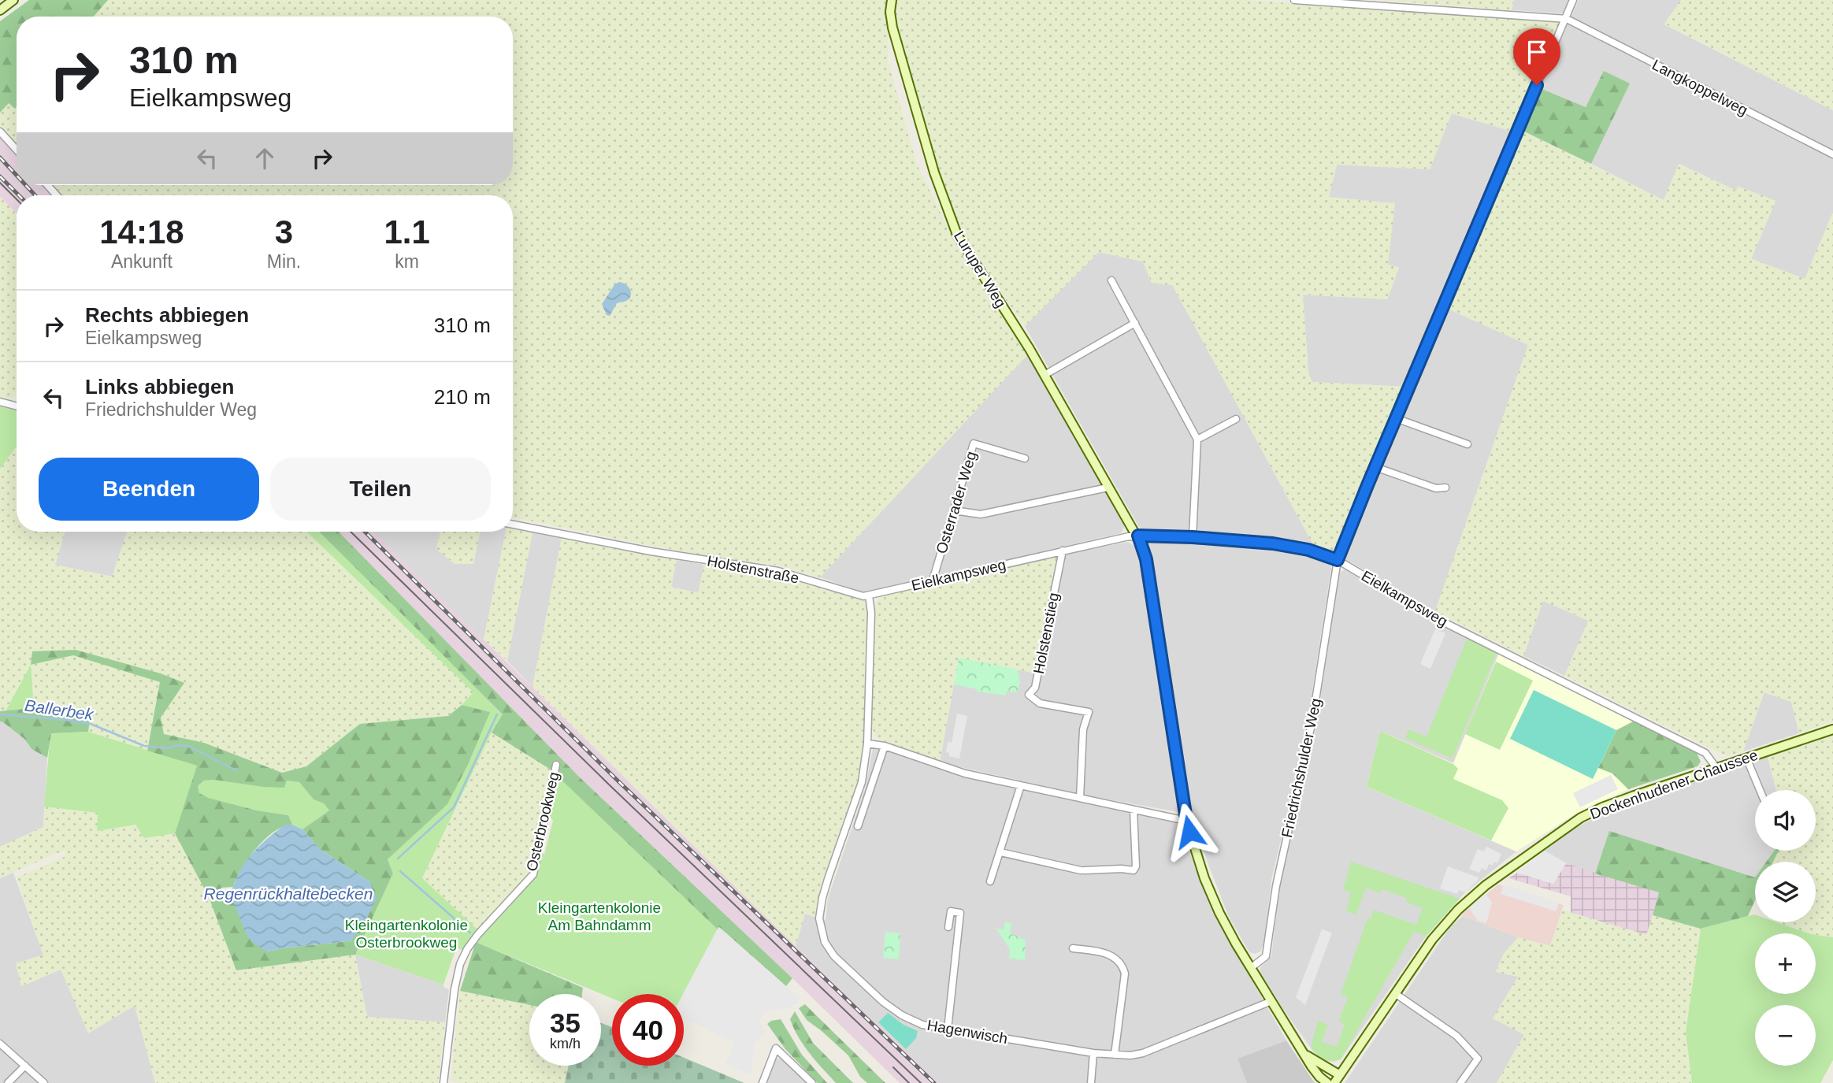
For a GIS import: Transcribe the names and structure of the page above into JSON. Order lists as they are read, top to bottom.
{
  "streets": {
    "street": [
      "Langkoppelweg",
      "Luruper Weg",
      "Osterrader Weg",
      "Holstenstraße",
      "Eielkampsweg",
      "Holstenstieg",
      "Friedrichshulder Weg",
      "Dockenhudener Chaussee",
      "Osterbrookweg",
      "Hagenwisch"
    ]
  },
  "crossings": [
    ["Langkoppelweg", "Friedrichshulder Weg"],
    ["Luruper Weg", "Eielkampsweg"],
    ["Luruper Weg", "Friedrichshulder Weg"],
    ["Osterrader Weg", "Eielkampsweg"],
    ["Holstenstraße", "Eielkampsweg"],
    ["Eielkampsweg", "Holstenstieg"],
    ["Eielkampsweg", "Friedrichshulder Weg"],
    ["Eielkampsweg", "Dockenhudener Chaussee"]
  ],
  "water": ["Ballerbek", "Regenrückhaltebecken"],
  "parks": ["Kleingartenkolonie Am Bahndamm", "Kleingartenkolonie Osterbrookweg"],
  "page": {
    "turn": ["310 m", "Eielkampsweg"],
    "eta": [
      "14:18",
      "Ankunft",
      "3",
      "Min.",
      "1.1",
      "km"
    ],
    "list": [
      {
        "name": "Rechts abbiegen",
        "note": "Eielkampsweg",
        "value": "310 m"
      },
      {
        "name": "Links abbiegen",
        "note": "Friedrichshulder Weg",
        "value": "210 m"
      }
    ],
    "buttons": ["Beenden", "Teilen"],
    "map_buttons": ["+", "−"],
    "speed": "35 km/h",
    "limit": "40"
  }
}
